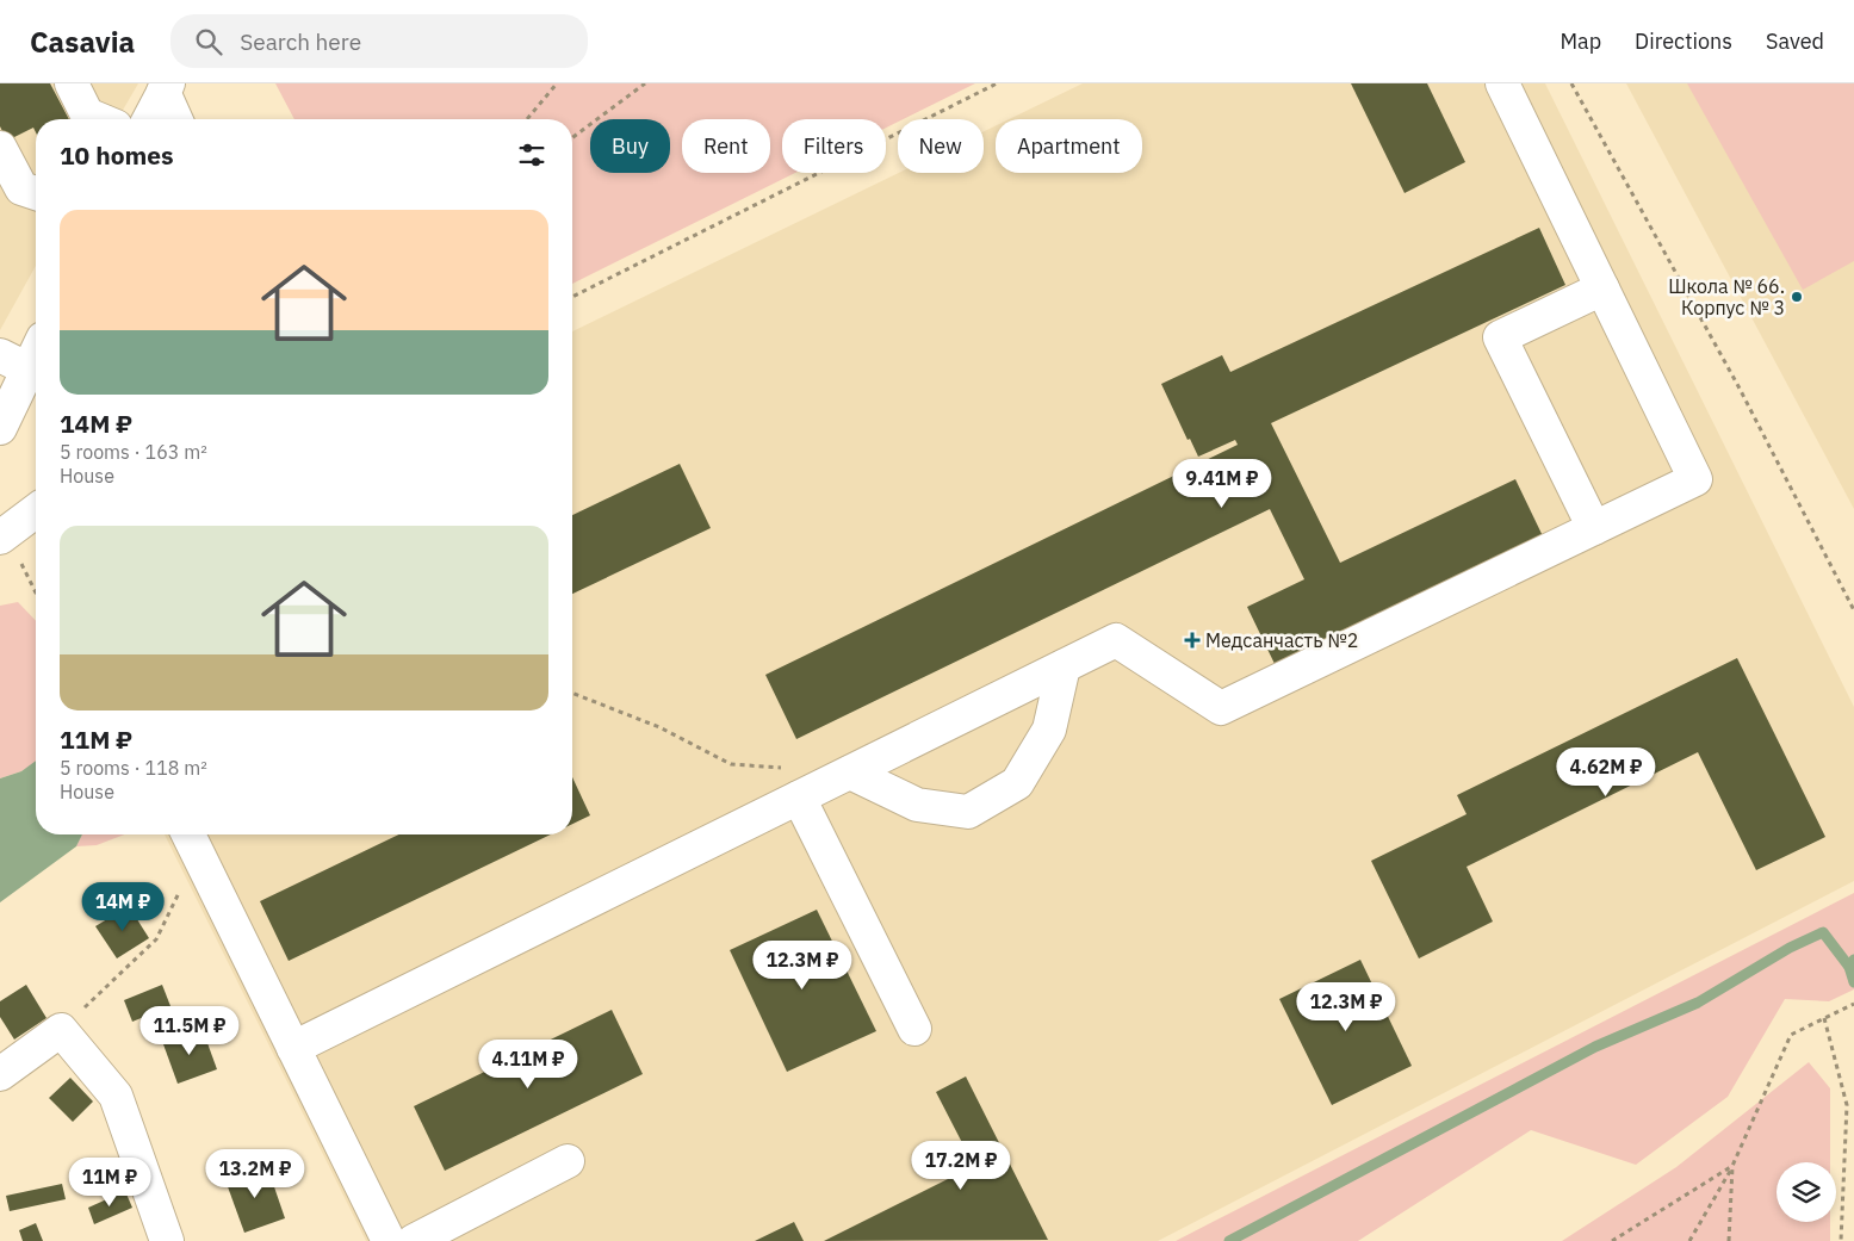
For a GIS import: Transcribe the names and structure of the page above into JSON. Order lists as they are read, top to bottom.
{
  "places": {
    "other": ["Школа № 66. Корпус № 3"],
    "health": ["Медсанчасть №2"]
  },
  "page": {
    "header": "Casavia",
    "search": "Search here",
    "nav": ["Map", "Directions", "Saved"],
    "chip": [
      "Buy",
      "Rent",
      "Filters",
      "New",
      "Apartment"
    ],
    "heading": "10 homes",
    "list": [
      {
        "name": "14M ₽",
        "note": "5 rooms · 163 m² · House"
      },
      {
        "name": "11M ₽",
        "note": "5 rooms · 118 m² · House"
      }
    ],
    "price": [
      "9.41M ₽",
      "4.62M ₽",
      "14M ₽",
      "12.3M ₽",
      "12.3M ₽",
      "11.5M ₽",
      "4.11M ₽",
      "17.2M ₽",
      "13.2M ₽",
      "11M ₽"
    ]
  }
}
